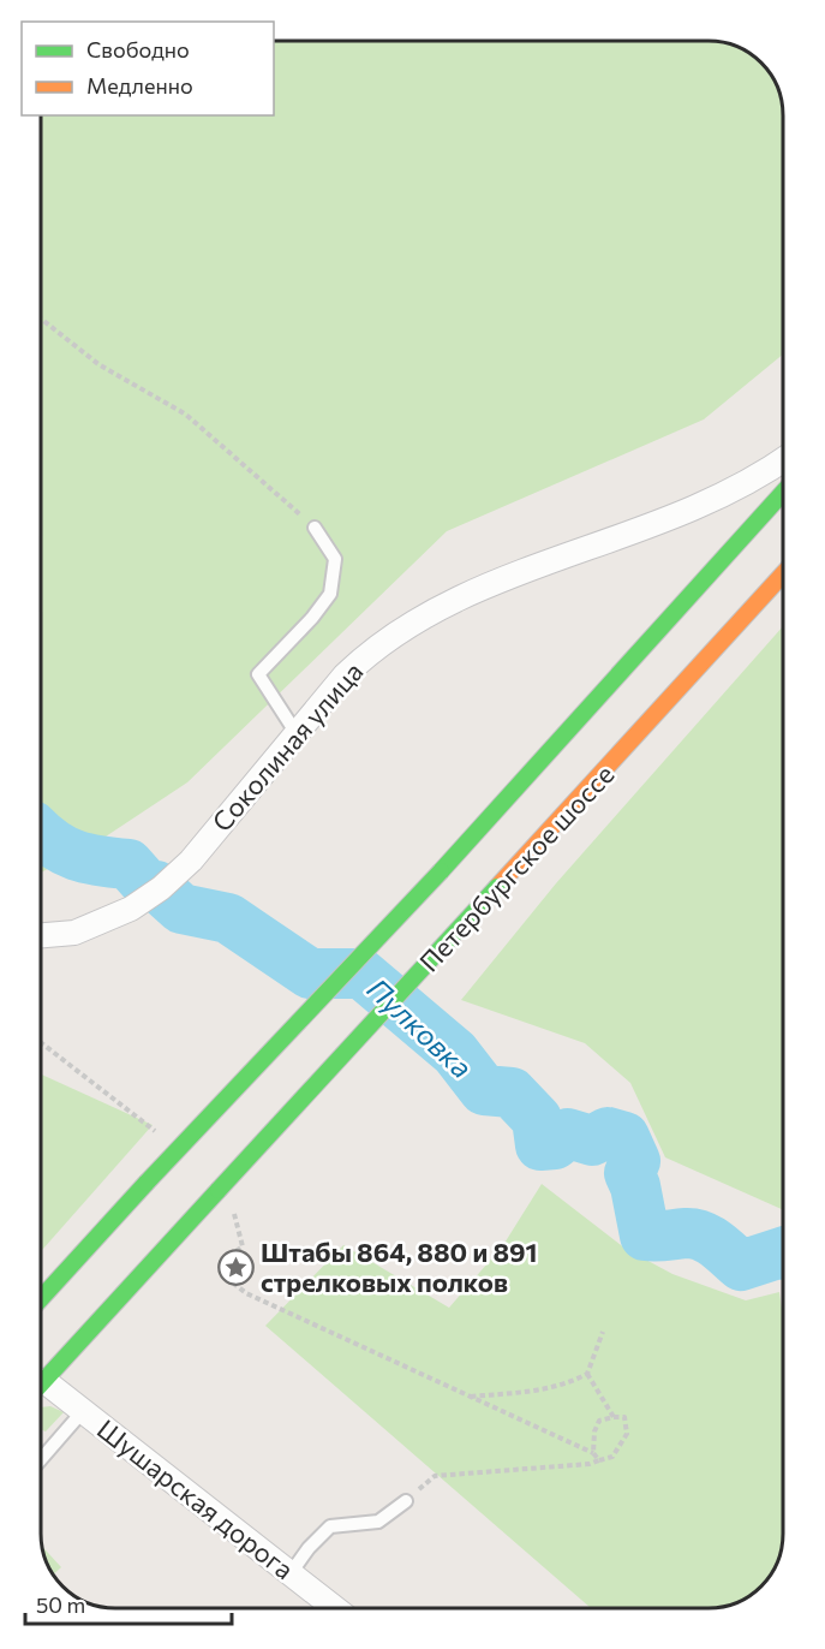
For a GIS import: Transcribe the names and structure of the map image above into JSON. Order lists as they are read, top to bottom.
{
  "streets": {
    "main road": ["Петербургское шоссе"],
    "street": ["Соколиная улица", "Шушарская дорога"]
  },
  "water": ["Пулковка"],
  "places": {
    "place": ["Штабы 864, 880 и 891 стрелковых полков"]
  },
  "legend": ["Свободно", "Медленно"],
  "scale_bar": "50 m"
}
